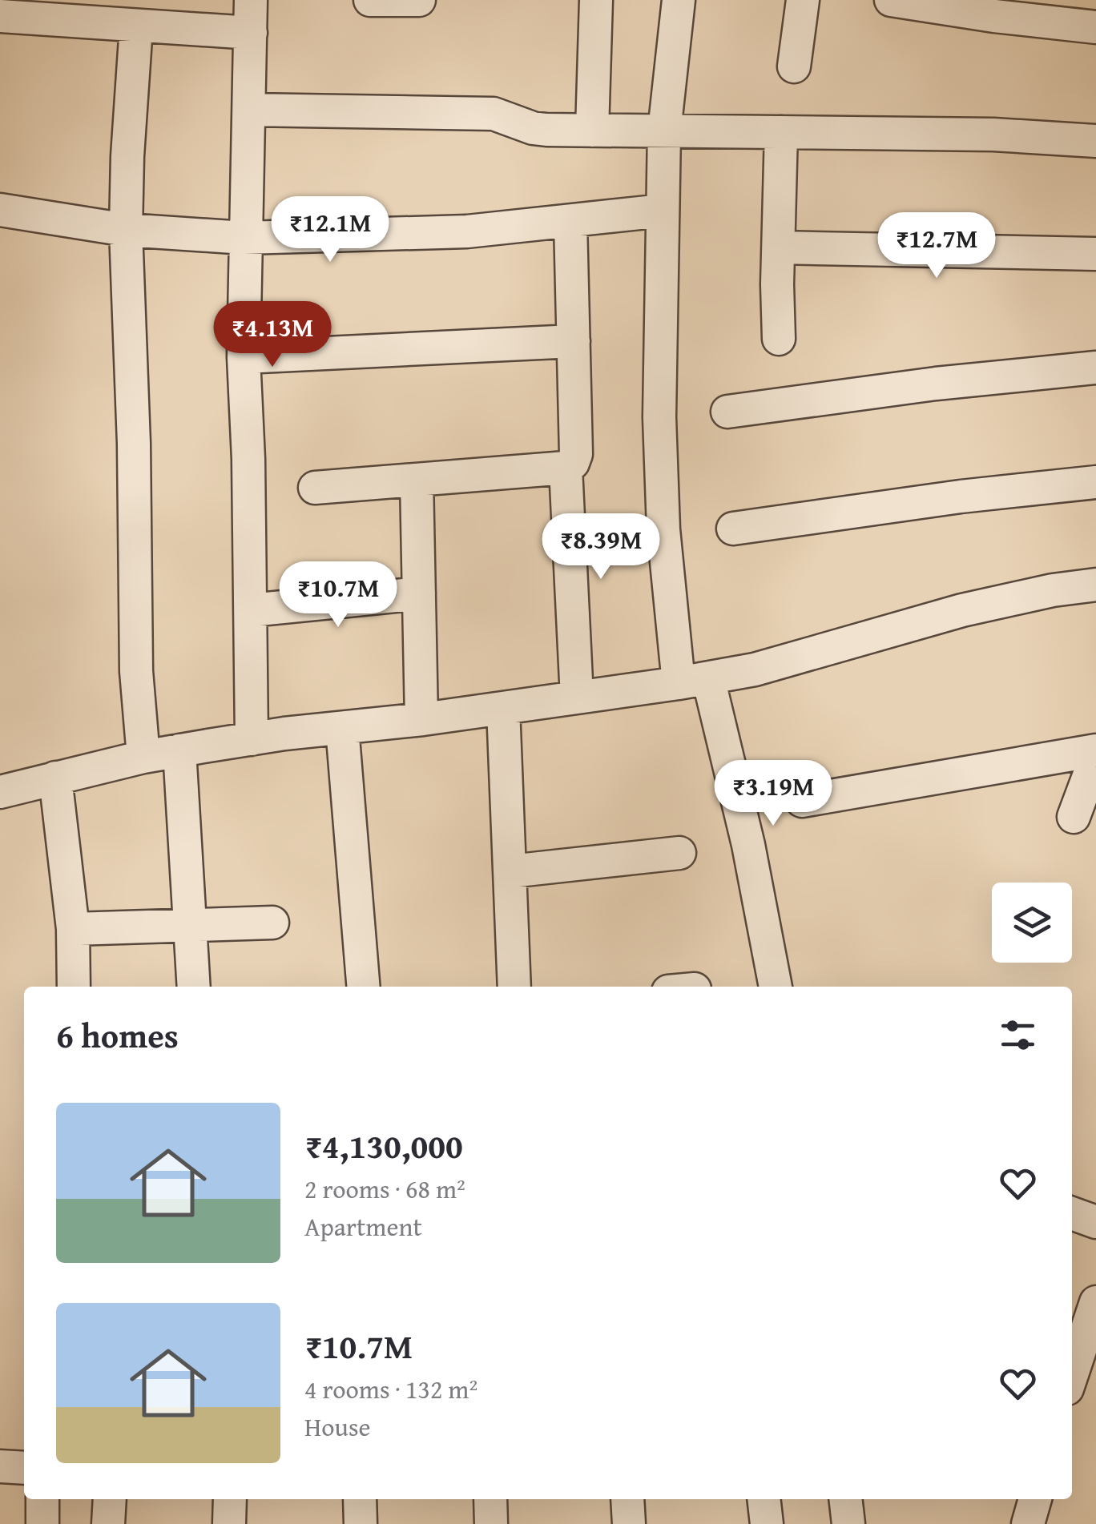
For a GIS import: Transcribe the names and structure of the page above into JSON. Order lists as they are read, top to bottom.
{
  "page": {
    "price": [
      "₹12.1M",
      "₹12.7M",
      "₹4.13M",
      "₹8.39M",
      "₹10.7M",
      "₹3.19M"
    ],
    "heading": "6 homes",
    "list": [
      {
        "name": "₹4,130,000",
        "note": "2 rooms · 68 m² · Apartment"
      },
      {
        "name": "₹10.7M",
        "note": "4 rooms · 132 m² · House"
      }
    ]
  }
}
